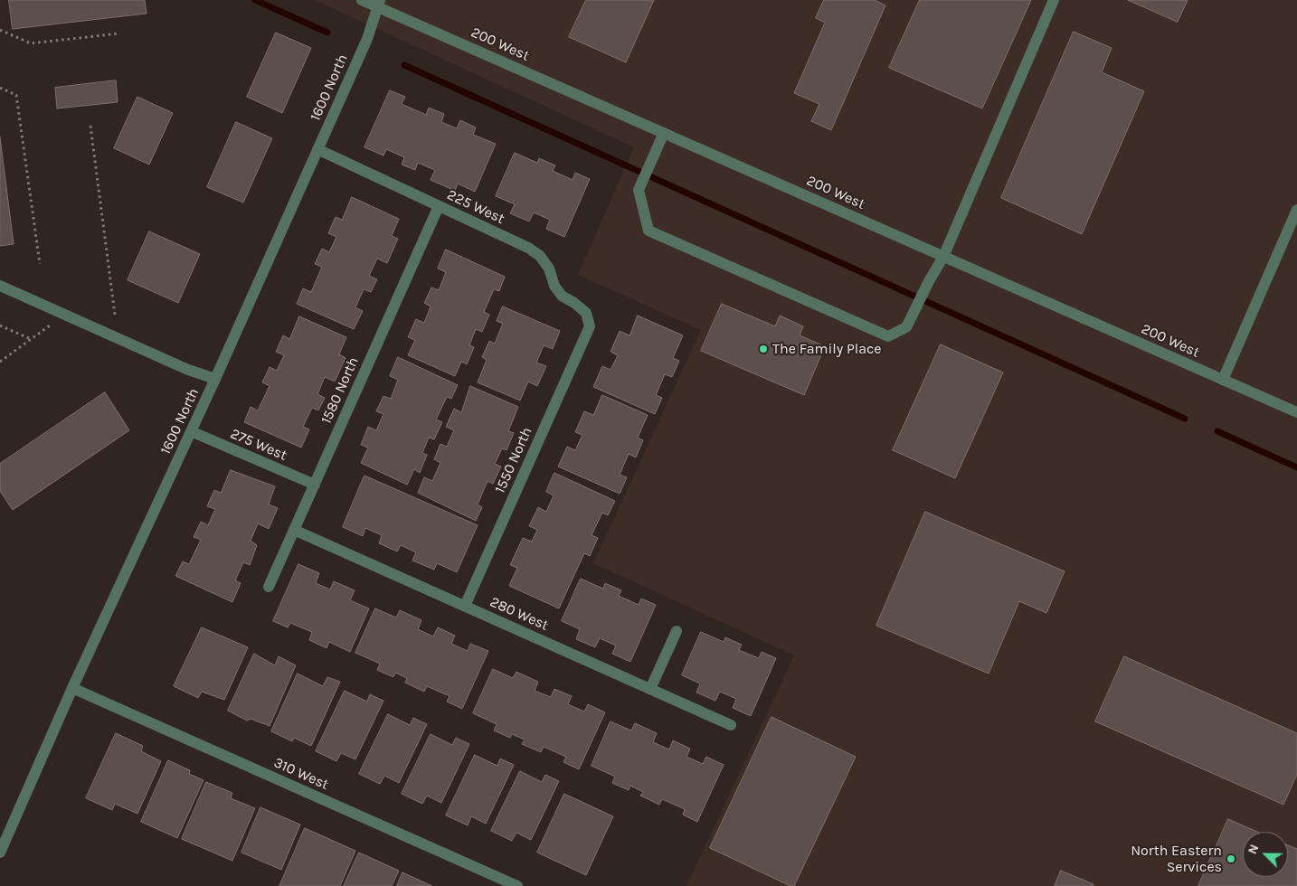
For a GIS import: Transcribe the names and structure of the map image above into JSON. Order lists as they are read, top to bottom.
{
  "streets": {
    "street": [
      "200 West",
      "1600 North",
      "225 West",
      "1580 North",
      "275 West",
      "1550 North",
      "280 West",
      "310 West"
    ]
  },
  "crossings": [
    ["200 West", "1600 North"],
    ["1600 North", "225 West"],
    ["1600 North", "275 West"],
    ["1600 North", "310 West"],
    ["225 West", "1580 North"],
    ["225 West", "1550 North"],
    ["1580 North", "275 West"],
    ["1580 North", "280 West"],
    ["1550 North", "280 West"]
  ],
  "places": ["The Family Place", "North Eastern Services"],
  "north": "top left"
}
